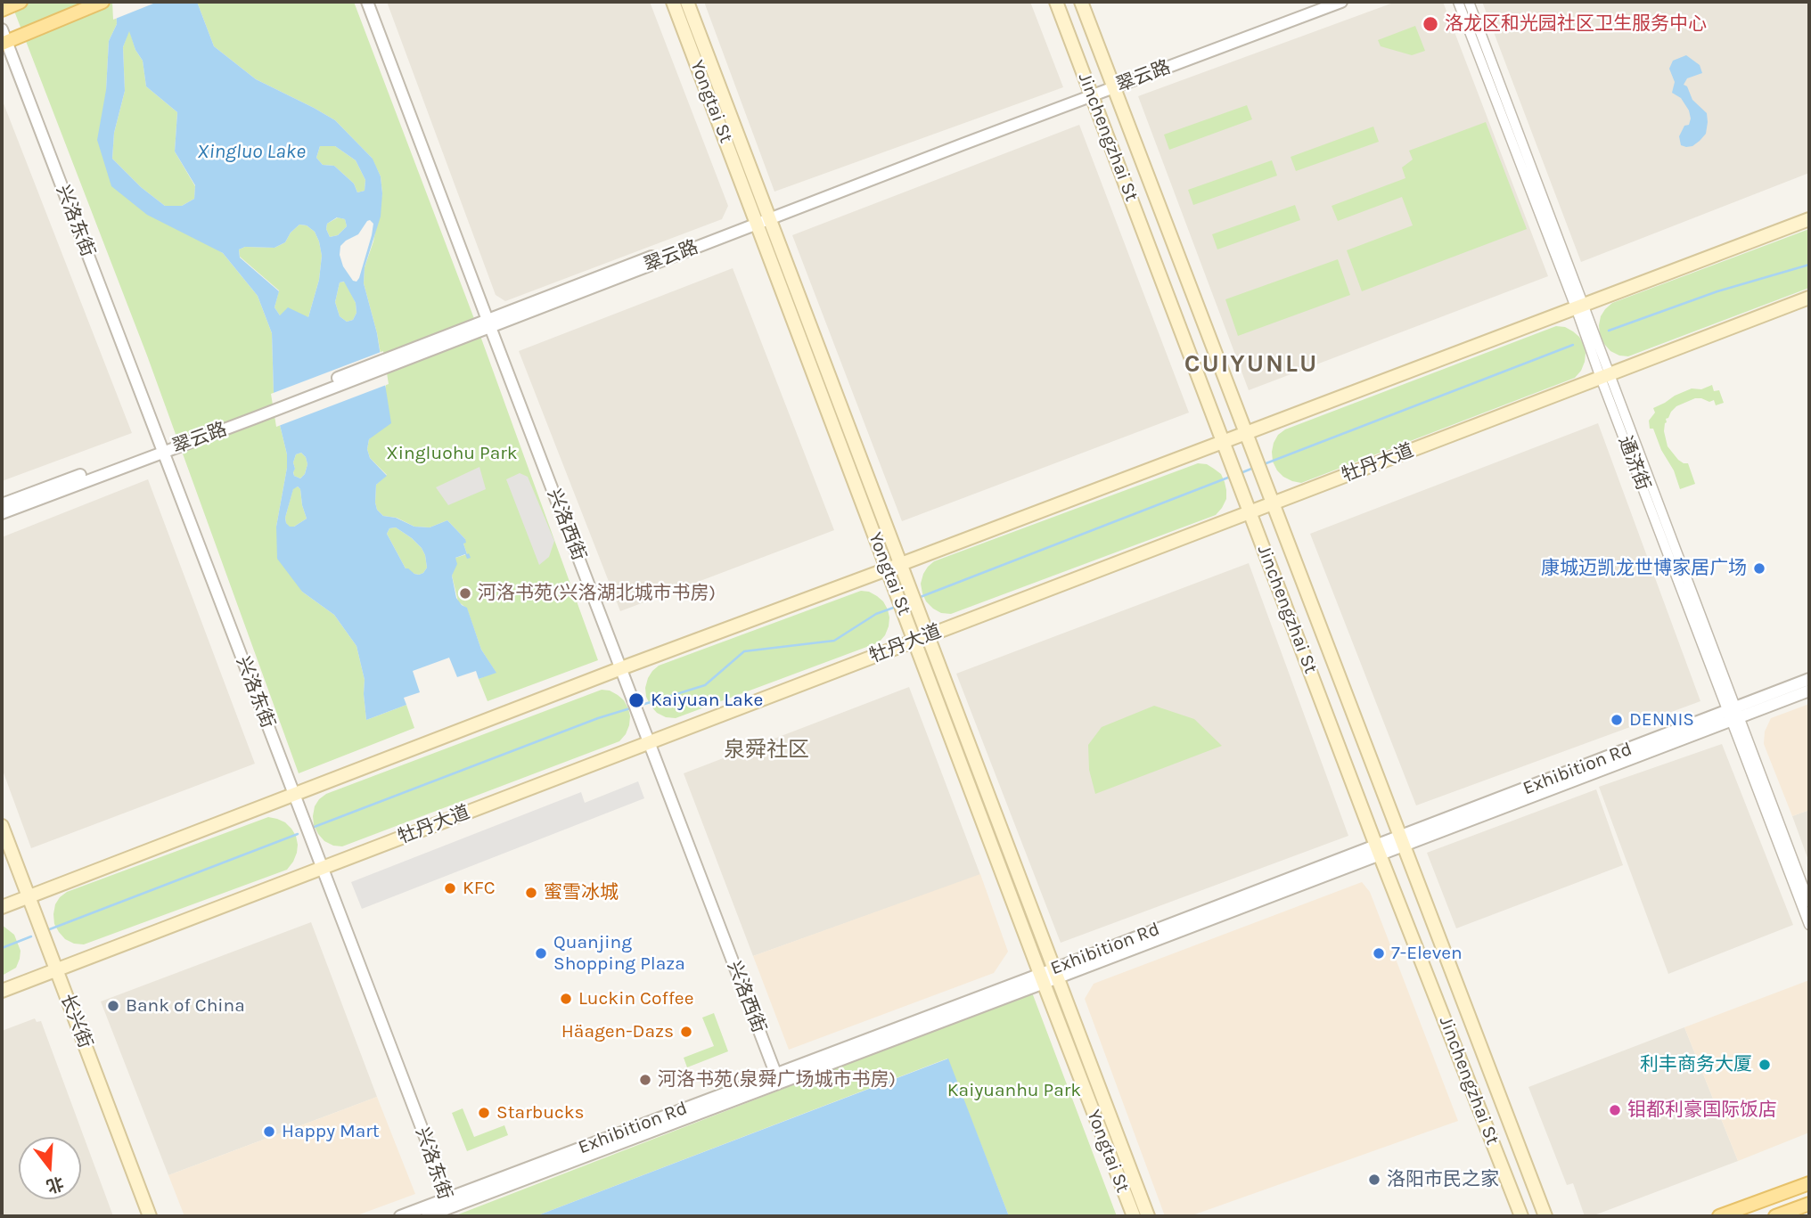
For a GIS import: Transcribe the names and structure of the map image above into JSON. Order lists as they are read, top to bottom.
{
  "streets": {
    "main road": [
      "Yongtai St",
      "Jinchengzhai St",
      "牡丹大道",
      "长兴街"
    ],
    "street": [
      "翠云路",
      "兴洛东街",
      "通济街",
      "兴洛西街",
      "Exhibition Rd"
    ]
  },
  "crossings": [
    ["翠云路", "Yongtai St"],
    ["翠云路", "Jinchengzhai St"],
    ["翠云路", "兴洛东街"],
    ["翠云路", "兴洛西街"],
    ["Yongtai St", "牡丹大道"],
    ["Yongtai St", "Exhibition Rd"],
    ["Jinchengzhai St", "牡丹大道"],
    ["Jinchengzhai St", "Exhibition Rd"],
    ["兴洛东街", "牡丹大道"],
    ["兴洛东街", "Exhibition Rd"],
    ["牡丹大道", "通济街"],
    ["牡丹大道", "兴洛西街"],
    ["牡丹大道", "长兴街"],
    ["通济街", "Exhibition Rd"],
    ["兴洛西街", "Exhibition Rd"]
  ],
  "districts": ["CUIYUNLU", "泉舜社区"],
  "water": ["Xingluo Lake"],
  "parks": ["Xingluohu Park", "Kaiyuanhu Park"],
  "places": [
    "洛龙区和光园社区卫生服务中心",
    "康城迈凯龙世博家居广场",
    "河洛书苑(兴洛湖北城市书房)",
    "Kaiyuan Lake",
    "DENNIS",
    "KFC",
    "蜜雪冰城",
    "Quanjing Shopping Plaza",
    "7-Eleven",
    "Luckin Coffee",
    "Bank of China",
    "Häagen-Dazs",
    "利丰商务大厦",
    "河洛书苑(泉舜广场城市书房)",
    "钼都利豪国际饭店",
    "Starbucks",
    "Happy Mart",
    "洛阳市民之家"
  ],
  "north": "bottom"
}
